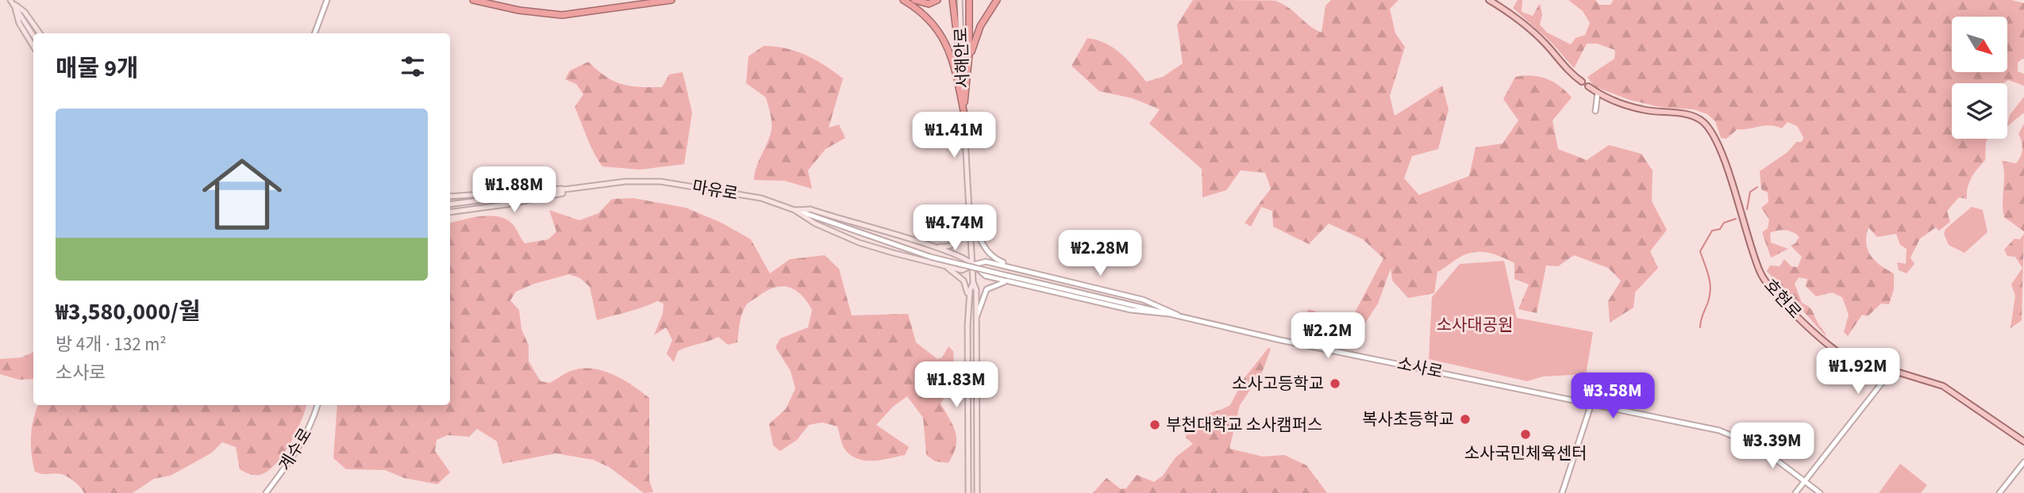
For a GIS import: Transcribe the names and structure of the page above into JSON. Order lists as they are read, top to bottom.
{
  "streets": {
    "main road": ["서해안로", "마유로", "호현로"],
    "street": ["소사로", "계수로"]
  },
  "crossings": [
    ["서해안로", "마유로"],
    ["서해안로", "소사로"],
    ["마유로", "소사로"]
  ],
  "parks": ["소사대공원"],
  "places": [
    "소사고등학교",
    "복사초등학교",
    "부천대학교 소사캠퍼스",
    "소사국민체육센터"
  ],
  "north": "bottom right",
  "page": {
    "heading": "매물 9개",
    "list": [
      {
        "name": "₩3,580,000/월",
        "note": "방 4개 · 132 m² · 소사로"
      }
    ],
    "price": [
      "₩1.41M",
      "₩1.88M",
      "₩4.74M",
      "₩2.28M",
      "₩2.2M",
      "₩1.92M",
      "₩1.83M",
      "₩3.58M",
      "₩3.39M"
    ]
  }
}
